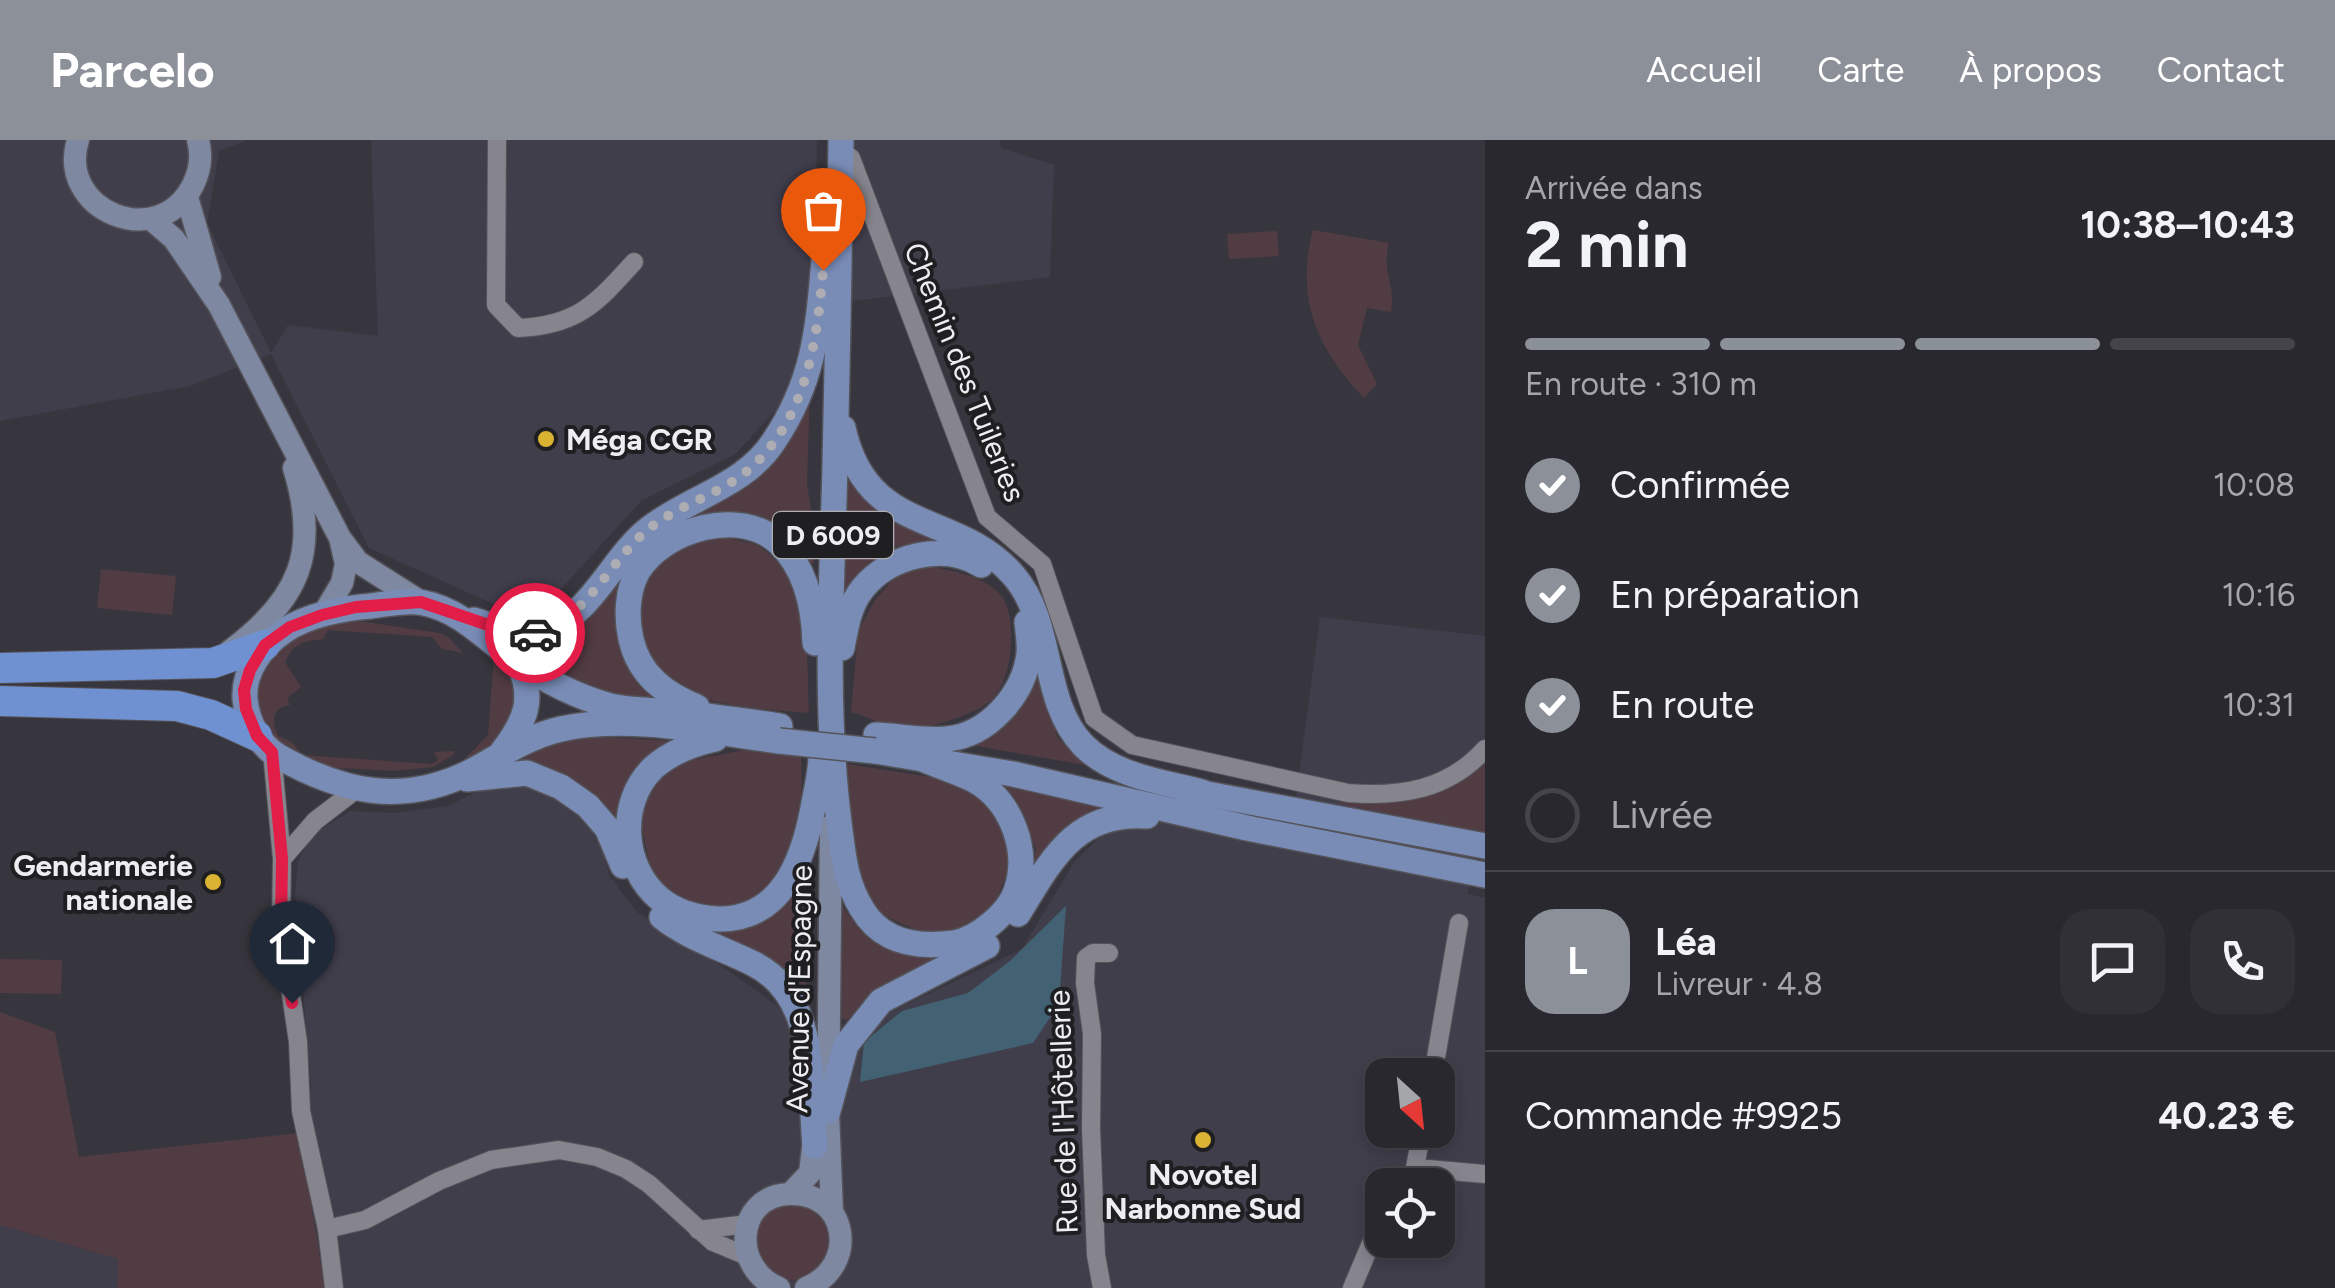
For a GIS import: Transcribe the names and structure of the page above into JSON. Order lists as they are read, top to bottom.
{
  "streets": {
    "main road": ["D 6009"],
    "street": ["Chemin des Tuileries", "Avenue d'Espagne", "Rue de l'Hôtellerie"]
  },
  "crossings": [
    ["Chemin des Tuileries", "D 6009"],
    ["D 6009", "Avenue d'Espagne"]
  ],
  "places": ["Méga CGR", "Gendarmerie nationale", "Novotel Narbonne Sud"],
  "north": "bottom right",
  "page": {
    "header": "Parcelo",
    "nav": [
      "Accueil",
      "Carte",
      "À propos",
      "Contact"
    ],
    "heading": ["2 min", "Arrivée dans", "10:38–10:43"],
    "panel": [
      "Léa",
      "Livreur · 4.8",
      "Commande #9925",
      "40.23 €"
    ],
    "bar": "En route · 310 m",
    "list": [
      ["Confirmée", "10:08"],
      ["En préparation", "10:16"],
      ["En route", "10:31"],
      "Livrée"
    ],
    "round": "L"
  }
}
